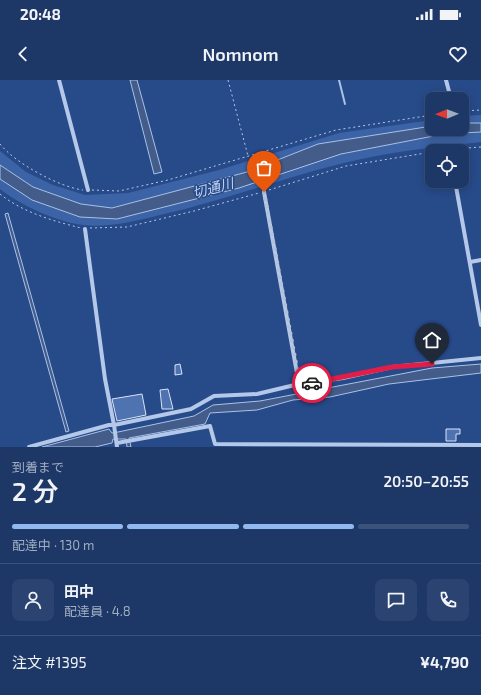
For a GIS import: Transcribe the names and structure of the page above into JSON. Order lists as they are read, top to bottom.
{
  "water": ["切通川"],
  "north": "left",
  "page": {
    "status": "20:48",
    "header": "Nomnom",
    "heading": ["2 分", "到着まで", "20:50–20:55"],
    "panel": [
      "田中",
      "配達員 · 4.8",
      "注文 #1395",
      "¥4,790"
    ],
    "bar": "配達中 · 130 m"
  }
}
